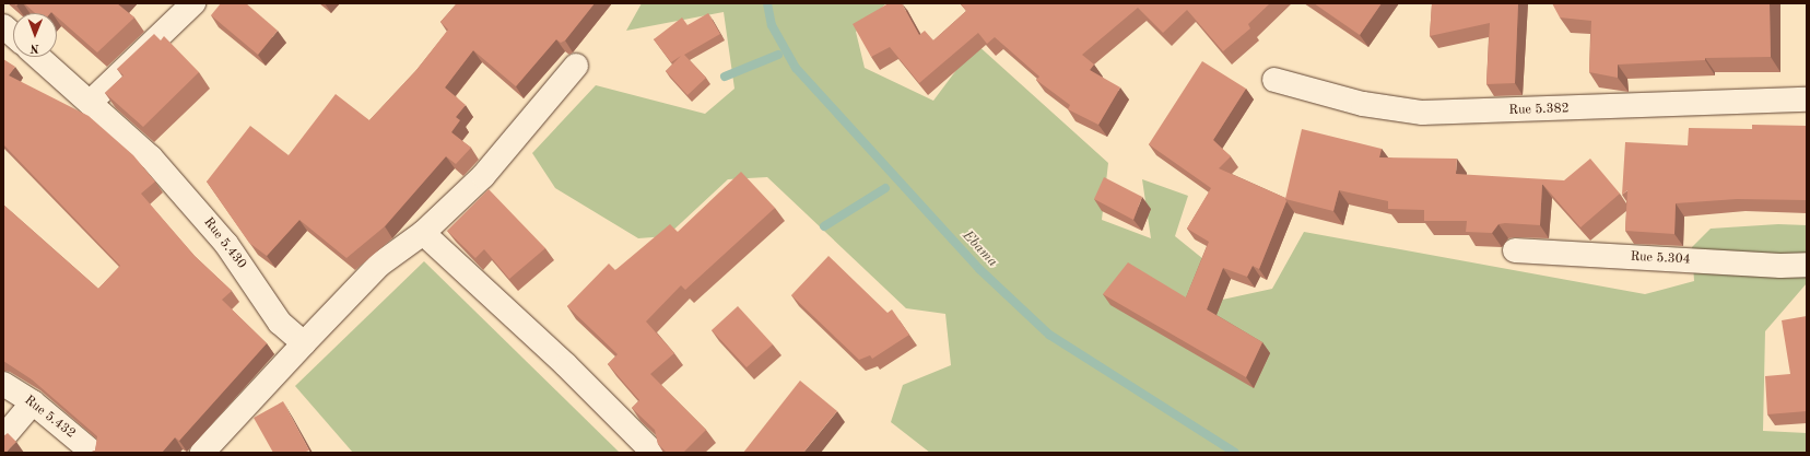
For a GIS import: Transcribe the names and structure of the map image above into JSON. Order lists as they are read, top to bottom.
{
  "streets": {
    "street": [
      "Rue 5.382",
      "Rue 5.430",
      "Rue 5.304",
      "Rue 5.432"
    ]
  },
  "water": ["Ebama"],
  "north": "bottom"
}
